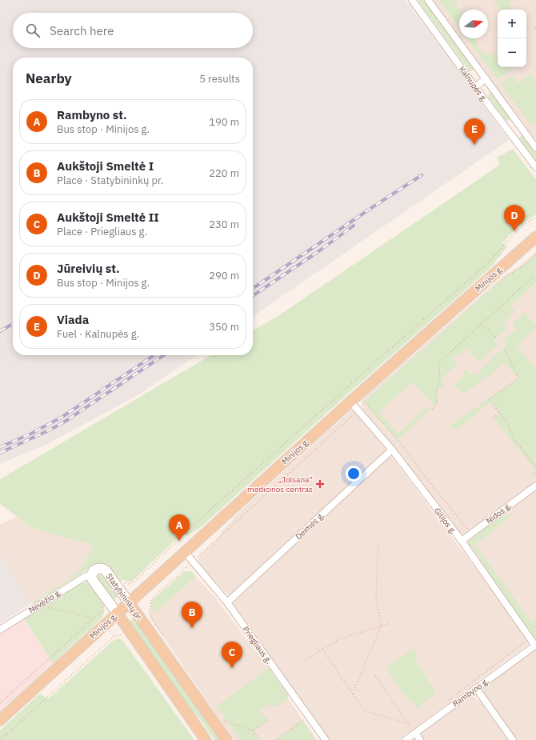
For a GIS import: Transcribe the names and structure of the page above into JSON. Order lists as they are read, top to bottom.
{
  "streets": {
    "main road": ["Minijos g.", "Statybininkų pr."],
    "street": [
      "Kalnupės g.",
      "Nidos g.",
      "Gilijos g.",
      "Deimės g.",
      "Nevėžio g.",
      "Priegliaus g.",
      "Rambyno g."
    ]
  },
  "crossings": [
    ["Minijos g.", "Gilijos g."],
    ["Minijos g.", "Statybininkų pr."],
    ["Minijos g.", "Priegliaus g."],
    ["Nidos g.", "Gilijos g."],
    ["Gilijos g.", "Deimės g."],
    ["Gilijos g.", "Rambyno g."],
    ["Deimės g.", "Priegliaus g."],
    ["Statybininkų pr.", "Nevėžio g."]
  ],
  "places": {
    "health": ["„Jolsana“ medicinos centras"]
  },
  "north": "right",
  "page": {
    "map_buttons": ["+", "−"],
    "search": "Search here",
    "heading": ["Nearby", "5 results"],
    "list": [
      {
        "mark": "A",
        "name": "Rambyno st.",
        "note": "Bus stop · Minijos g.",
        "value": "190 m"
      },
      {
        "mark": "B",
        "name": "Aukštoji Smeltė I",
        "note": "Place · Statybininkų pr.",
        "value": "220 m"
      },
      {
        "mark": "C",
        "name": "Aukštoji Smeltė II",
        "note": "Place · Priegliaus g.",
        "value": "230 m"
      },
      {
        "mark": "D",
        "name": "Jūreivių st.",
        "note": "Bus stop · Minijos g.",
        "value": "290 m"
      },
      {
        "mark": "E",
        "name": "Viada",
        "note": "Fuel · Kalnupės g.",
        "value": "350 m"
      }
    ],
    "pins": [
      "E",
      "D",
      "A",
      "B",
      "C"
    ]
  }
}
